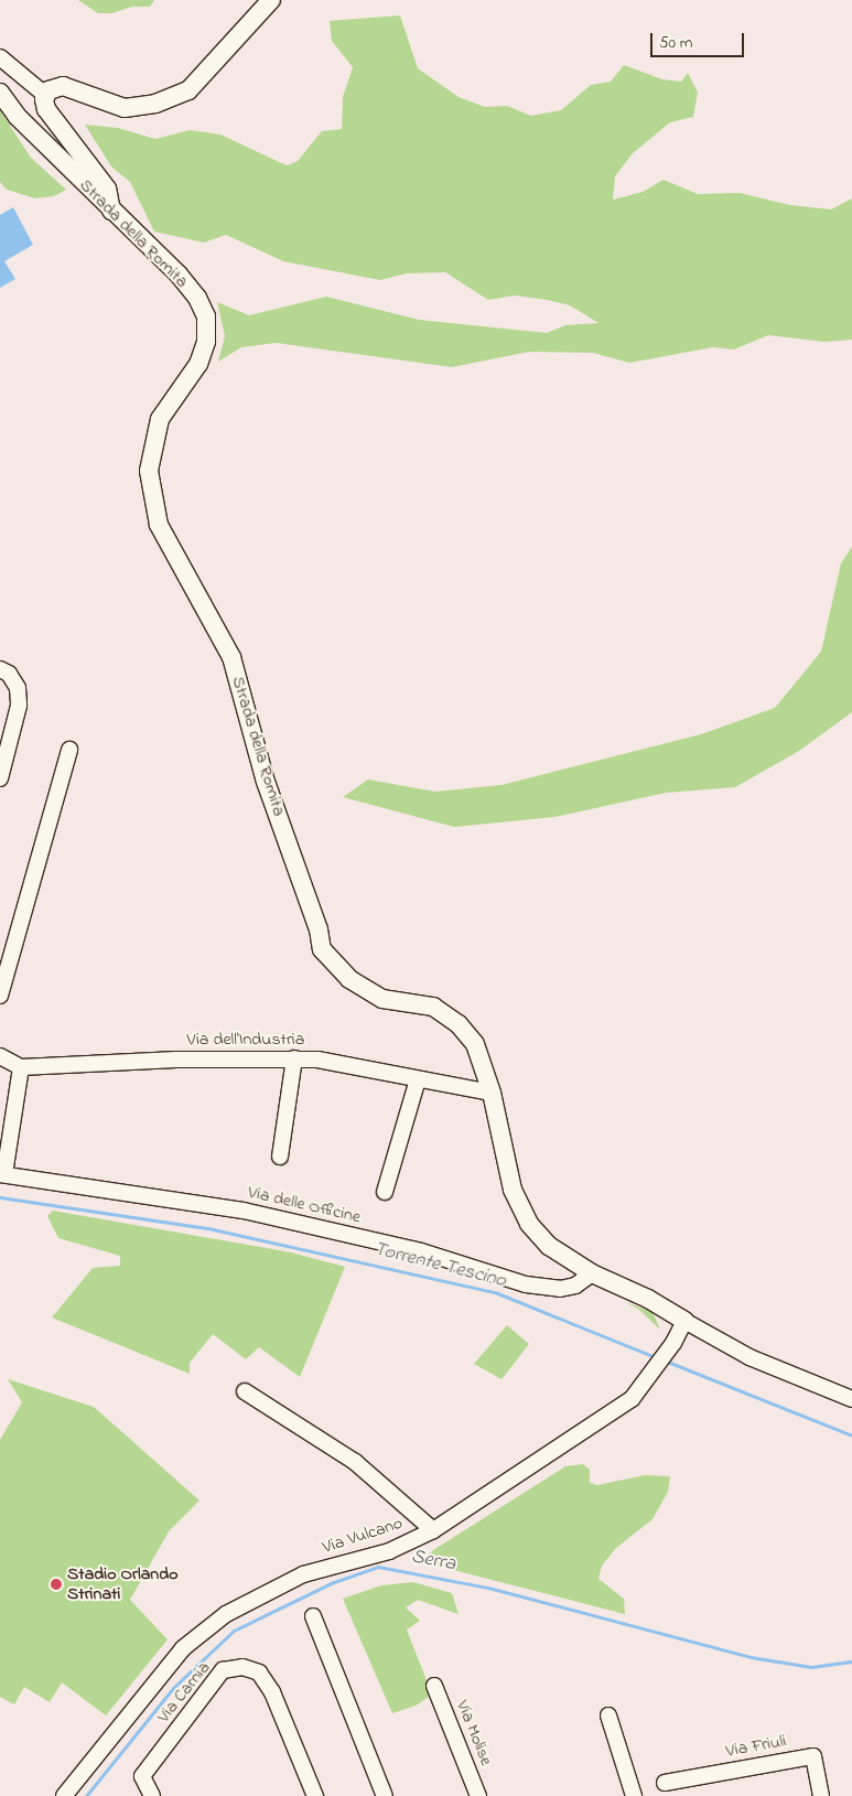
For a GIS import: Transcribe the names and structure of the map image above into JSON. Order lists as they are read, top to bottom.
{
  "streets": {
    "street": [
      "Strada della Romita",
      "Via dell'Industria",
      "Via delle Officine",
      "Via Vulcano",
      "Via Carnia",
      "Via Molise",
      "Via Friuli"
    ]
  },
  "crossings": [
    ["Strada della Romita", "Via dell'Industria"],
    ["Strada della Romita", "Via delle Officine"],
    ["Strada della Romita", "Via Vulcano"]
  ],
  "water": ["Torrente Tescino", "Serra"],
  "places": ["Stadio Orlando Strinati"],
  "scale_bar": "50 m"
}
